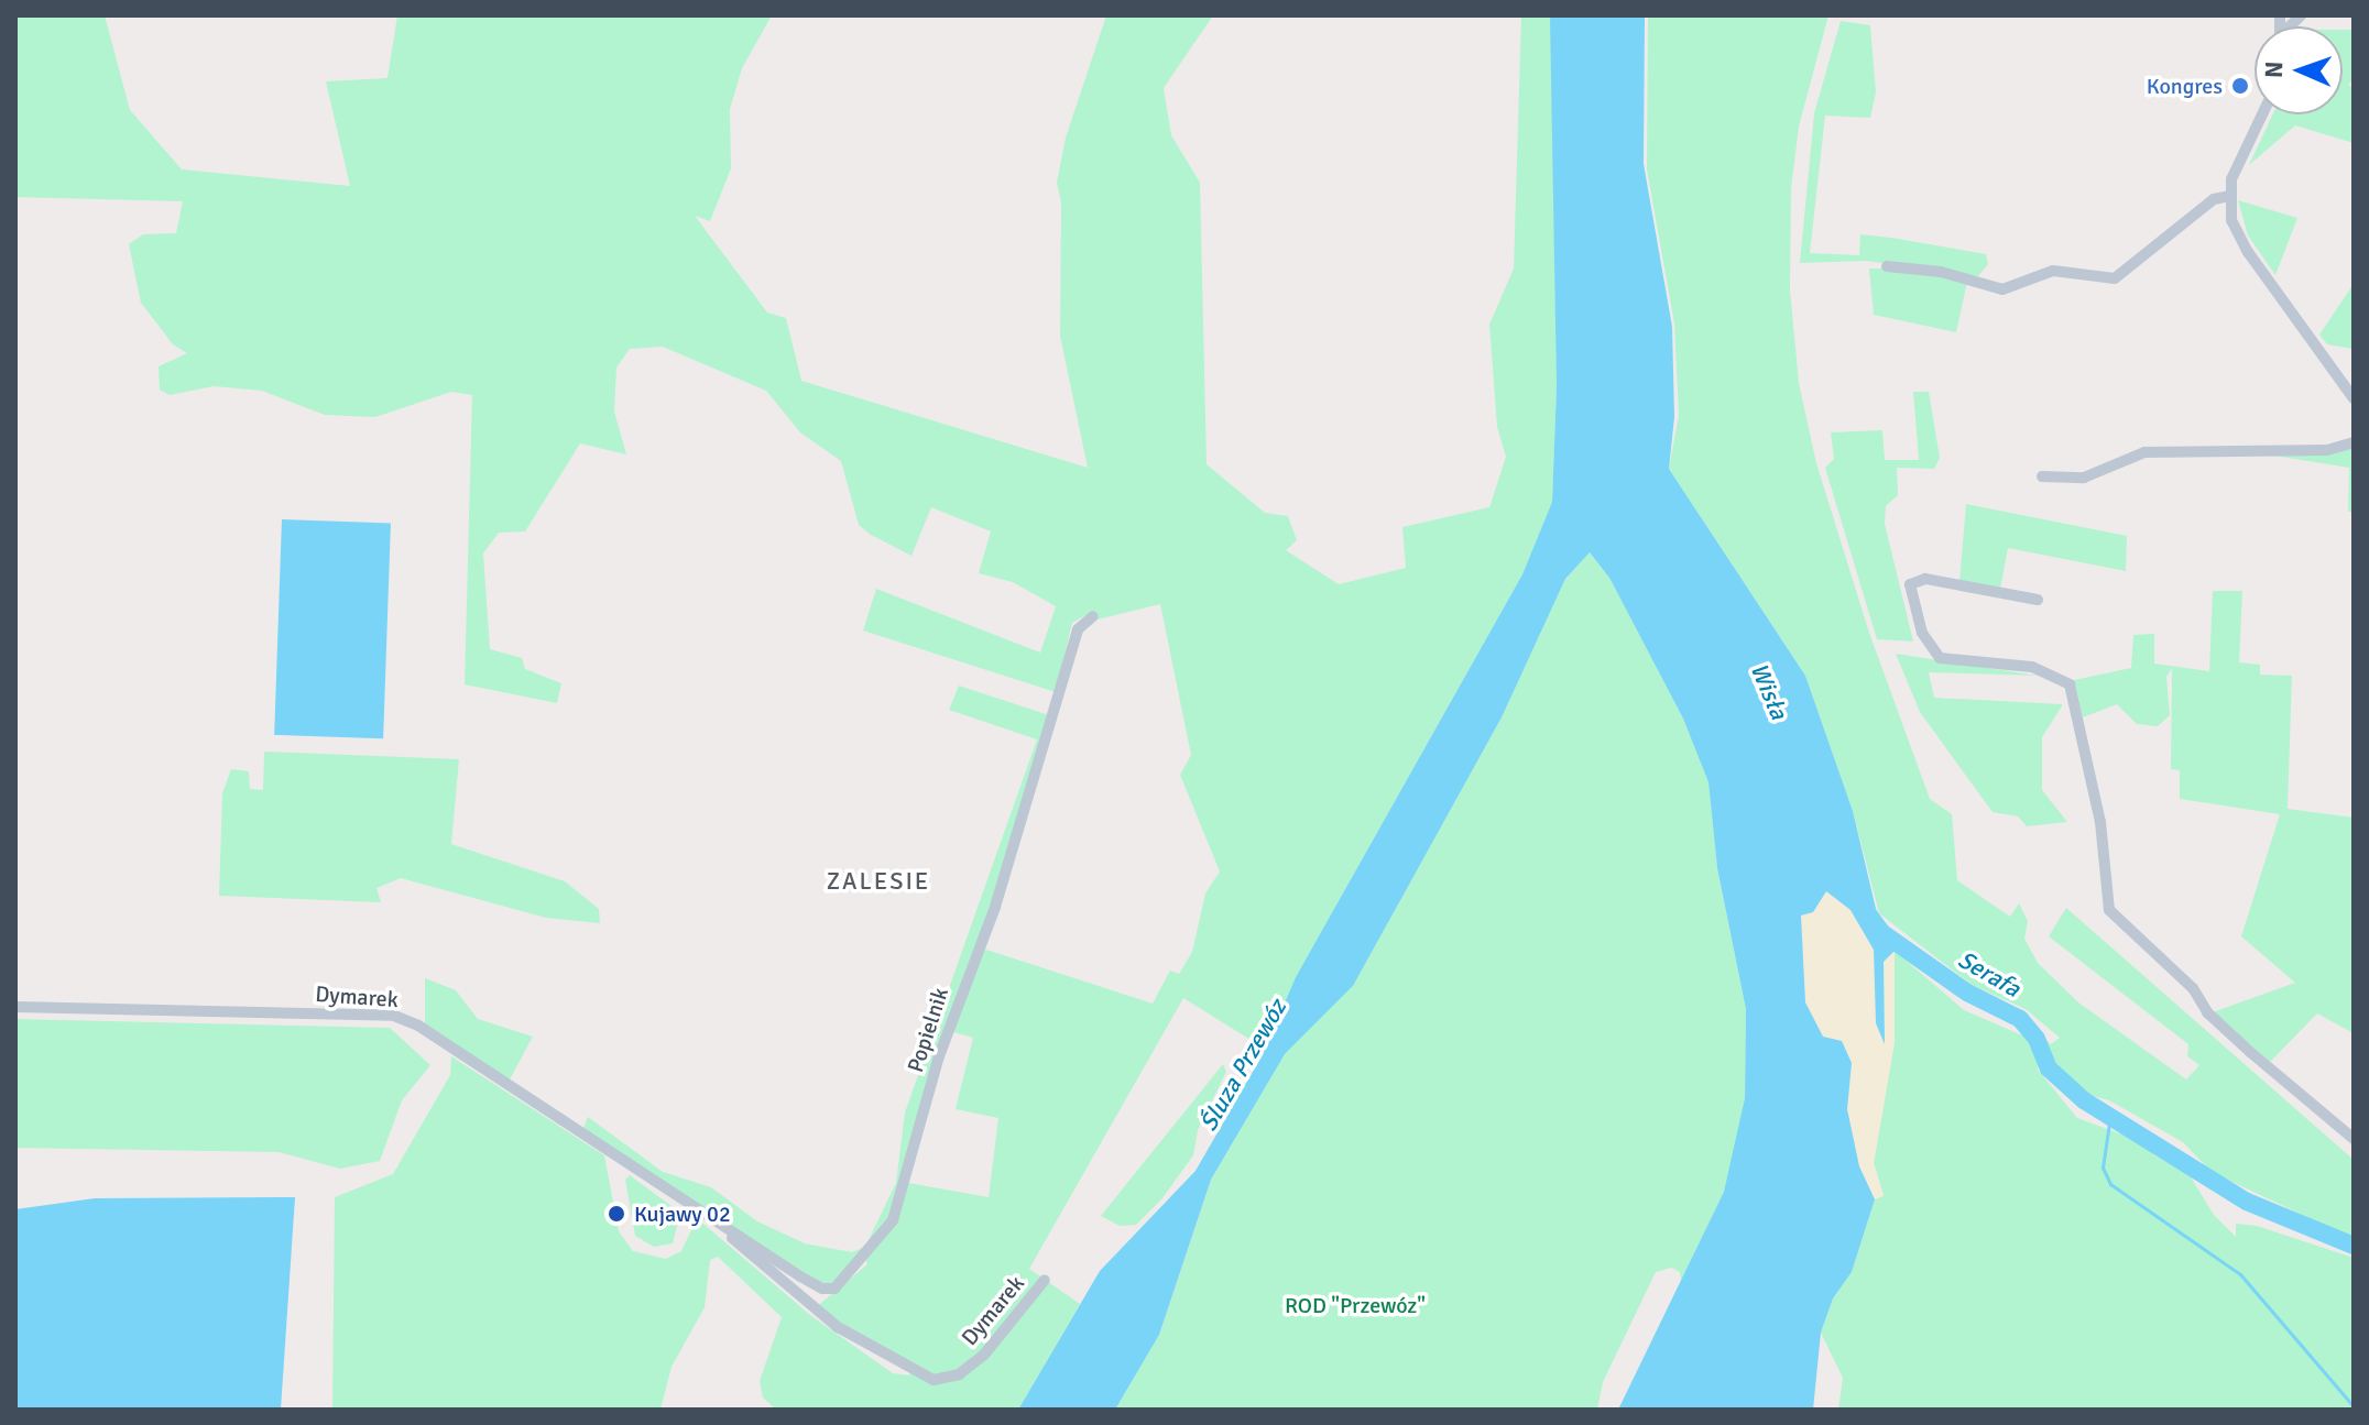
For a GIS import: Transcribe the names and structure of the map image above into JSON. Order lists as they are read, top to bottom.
{
  "streets": {
    "street": ["Dymarek", "Popielnik"]
  },
  "crossings": [
    ["Dymarek", "Popielnik"]
  ],
  "districts": ["ZALESIE"],
  "water": ["Wisła", "Serafa", "Śluza Przewóz"],
  "parks": ["ROD \"Przewóz\""],
  "places": ["Kongres", "Kujawy 02"],
  "north": "left"
}
